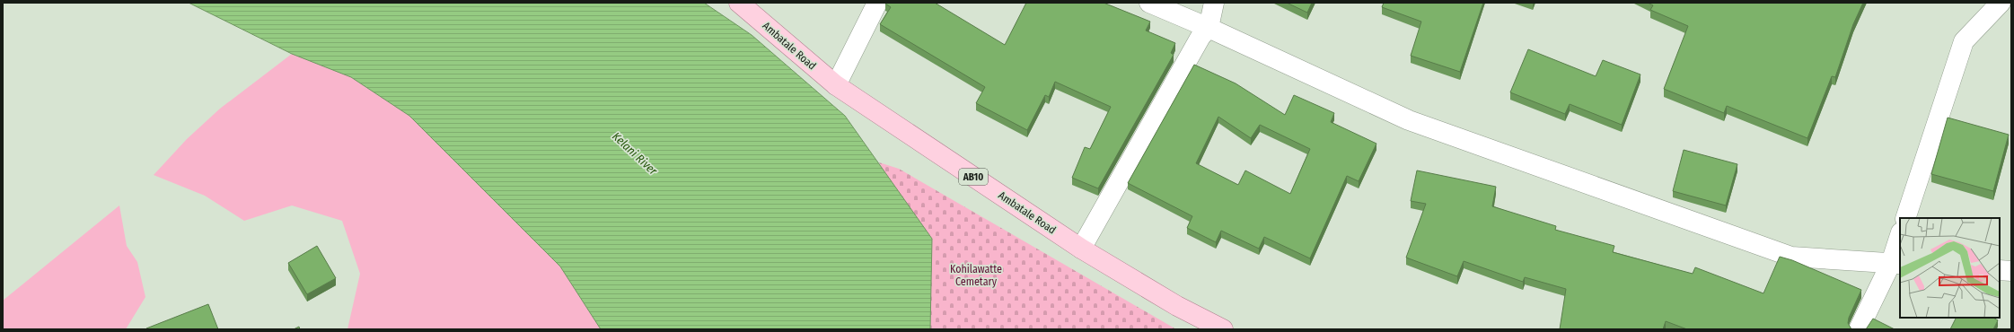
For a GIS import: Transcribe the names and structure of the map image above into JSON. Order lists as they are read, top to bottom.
{
  "streets": {
    "main road": ["Ambatale Road", "AB10"]
  },
  "water": ["Kelani River"],
  "parks": ["Kohilawatte Cemetary"]
}
